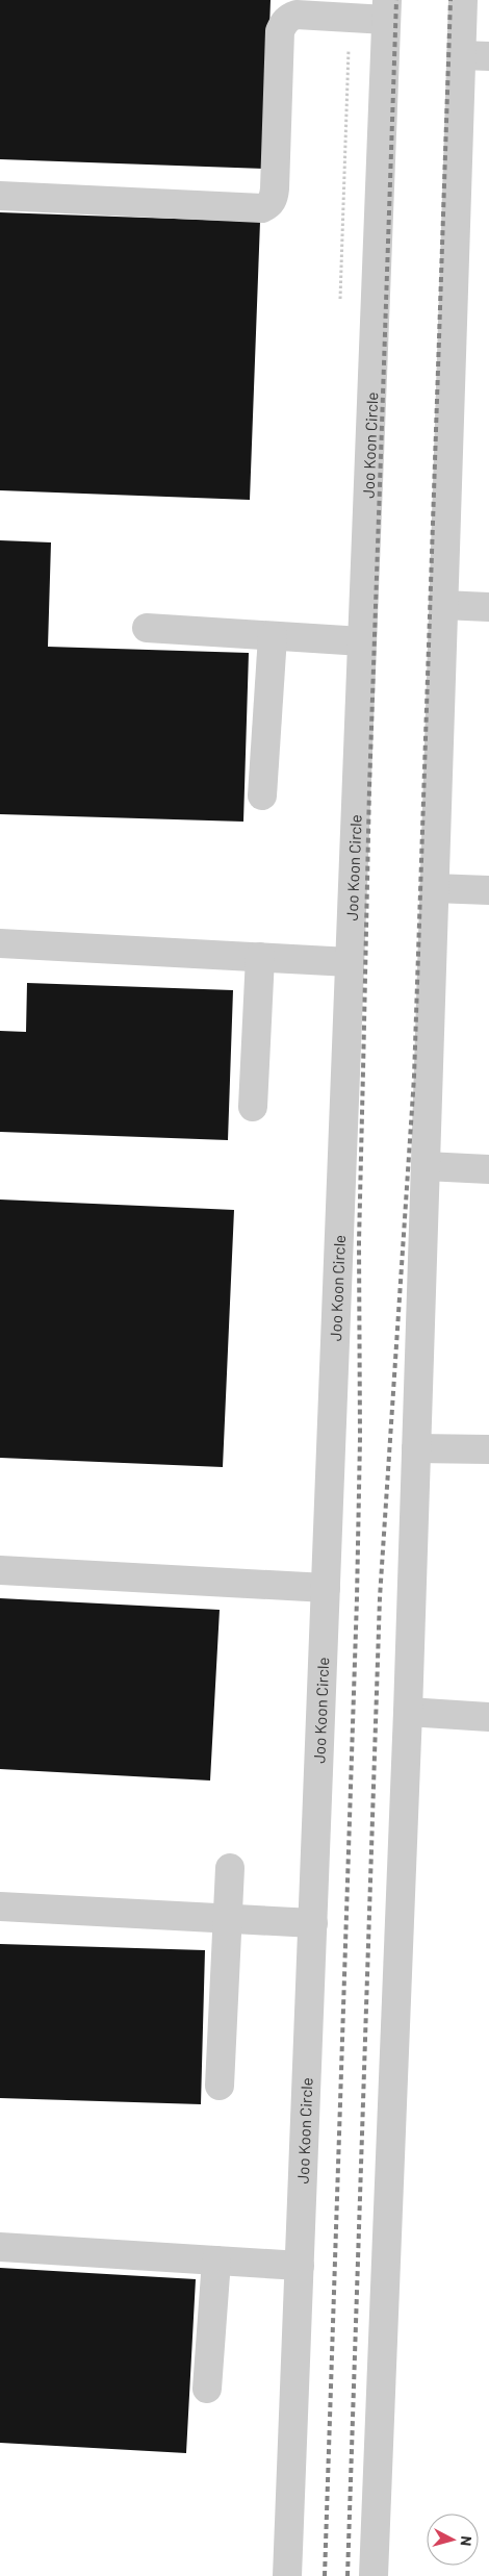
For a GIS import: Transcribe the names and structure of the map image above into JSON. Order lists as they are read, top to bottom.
{
  "streets": {
    "street": ["Joo Koon Circle"]
  },
  "north": "right"
}
